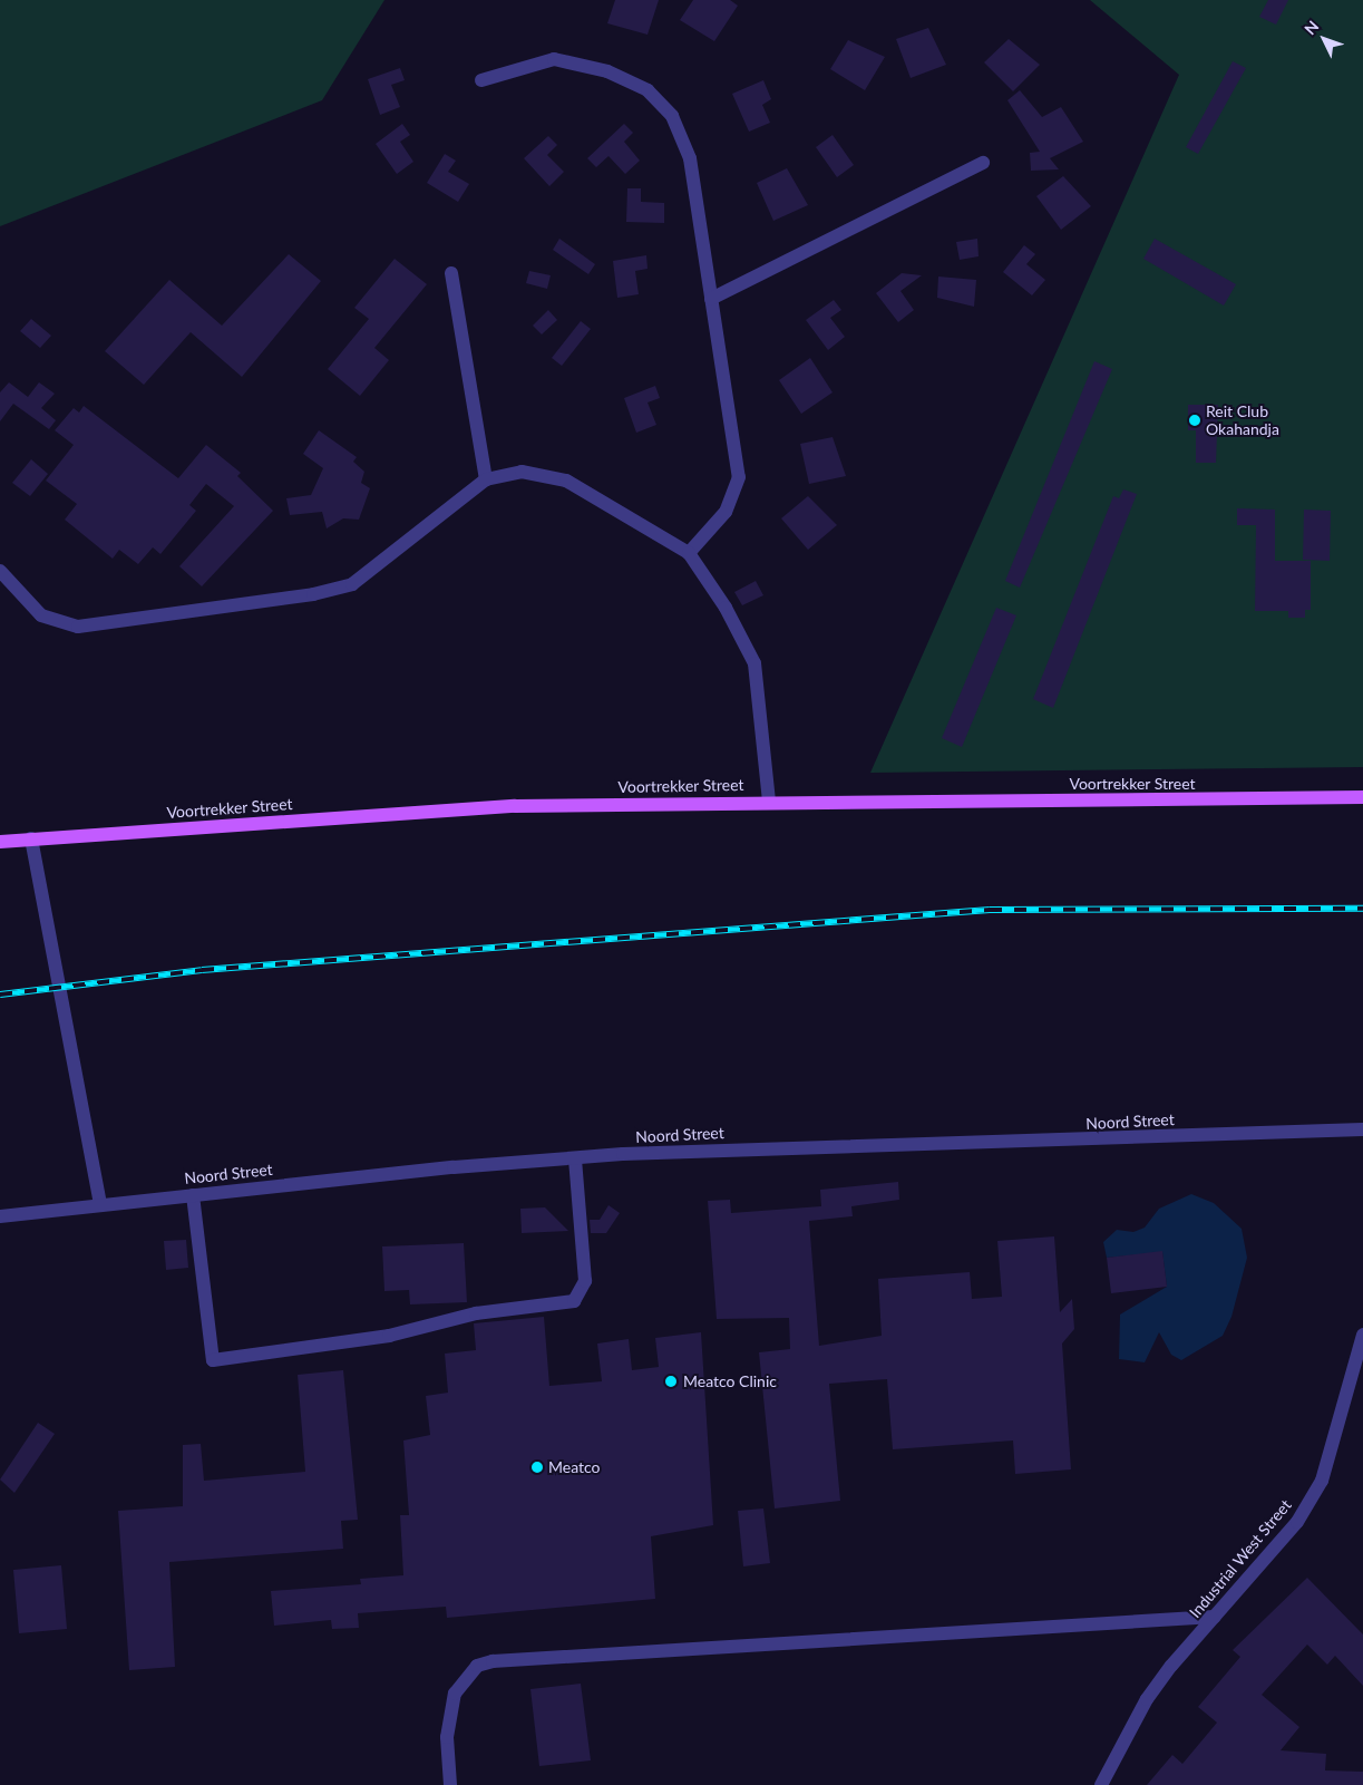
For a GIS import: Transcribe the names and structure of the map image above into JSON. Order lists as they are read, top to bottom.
{
  "streets": {
    "main road": ["Voortrekker Street"],
    "street": ["Noord Street", "Industrial West Street"]
  },
  "places": ["Reit Club Okahandja", "Meatco Clinic", "Meatco"],
  "north": "top left"
}
